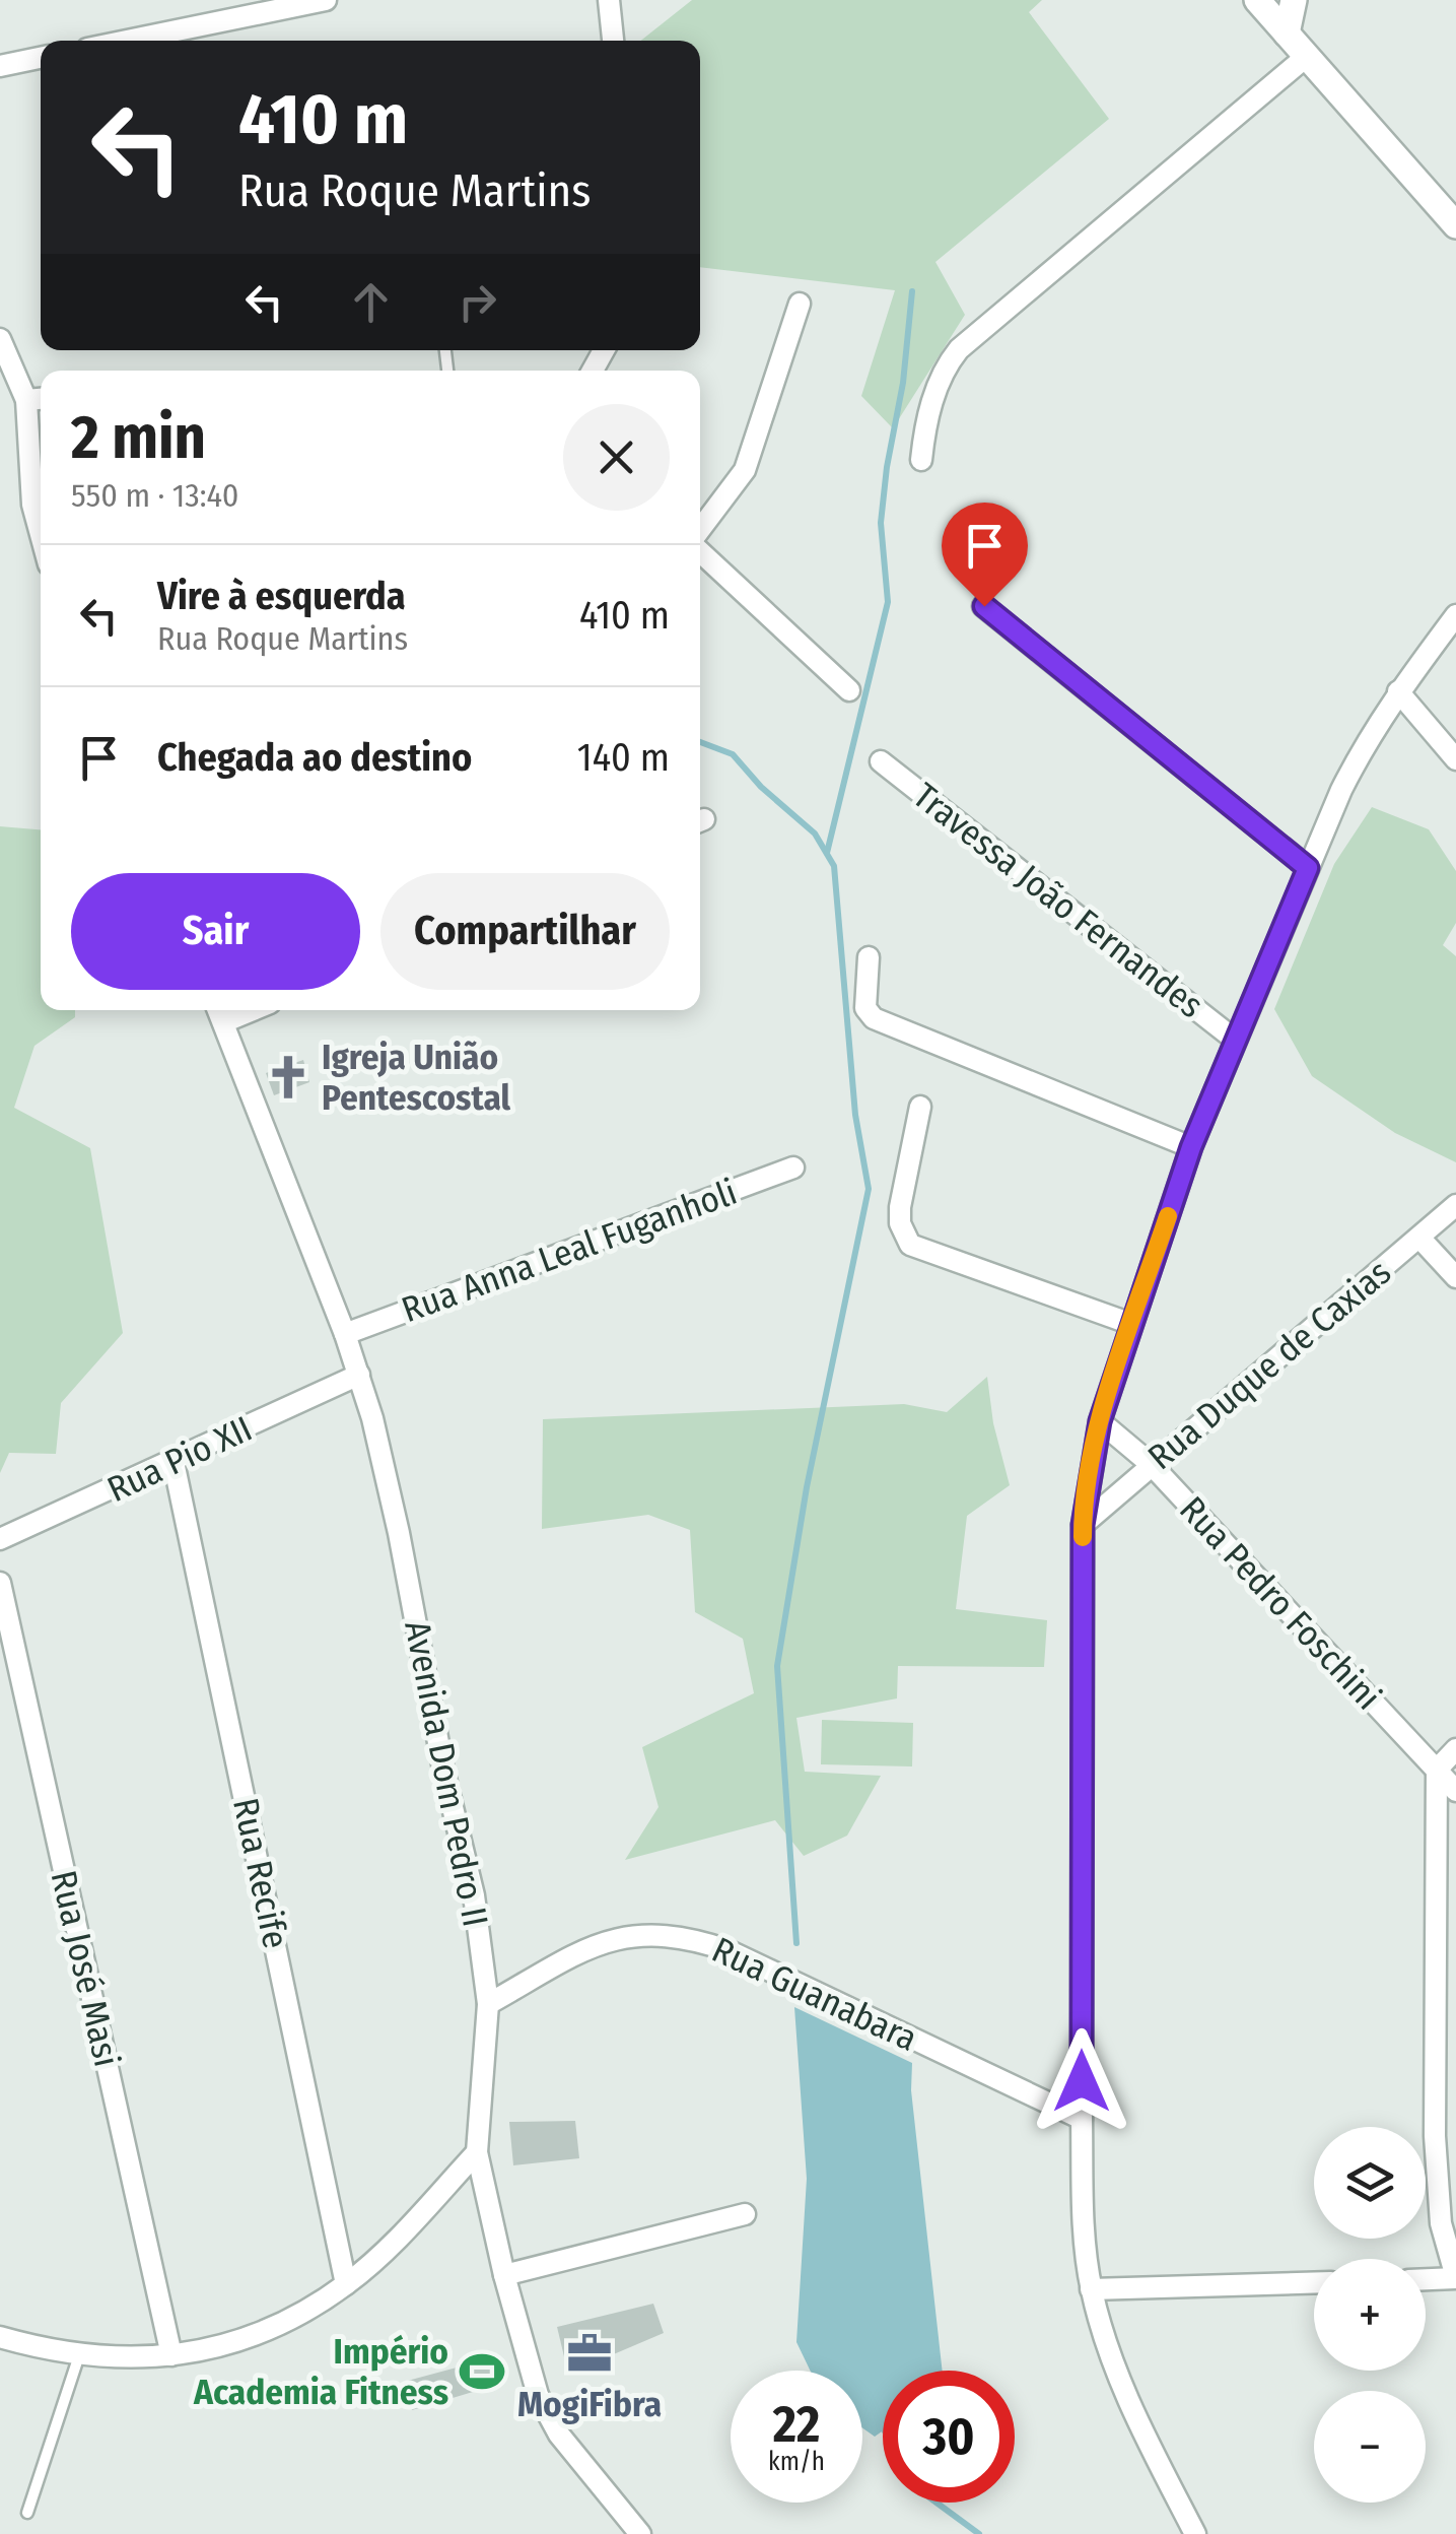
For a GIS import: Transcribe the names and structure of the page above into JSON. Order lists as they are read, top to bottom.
{
  "streets": {
    "street": [
      "Travessa João Fernandes",
      "Rua Anna Leal Fuganholi",
      "Rua Duque de Caxias",
      "Rua Pio XII",
      "Rua Pedro Foschini",
      "Avenida Dom Pedro II",
      "Rua Recife",
      "Rua José Masi",
      "Rua Guanabara"
    ]
  },
  "crossings": [
    ["Rua Anna Leal Fuganholi", "Avenida Dom Pedro II"],
    ["Rua Duque de Caxias", "Rua Pedro Foschini"],
    ["Rua Pio XII", "Avenida Dom Pedro II"],
    ["Rua Pio XII", "Rua Recife"],
    ["Avenida Dom Pedro II", "Rua Guanabara"]
  ],
  "places": {
    "church": ["Igreja União Pentescostal"],
    "office": ["MogiFibra"],
    "sports": ["Império Academia Fitness"]
  },
  "page": {
    "turn": ["410 m", "Rua Roque Martins"],
    "heading": ["2 min", "550 m · 13:40"],
    "list": [
      {
        "name": "Vire à esquerda",
        "note": "Rua Roque Martins",
        "value": "410 m"
      },
      {
        "name": "Chegada ao destino",
        "value": "140 m"
      }
    ],
    "buttons": ["Sair", "Compartilhar"],
    "map_buttons": ["+", "−"],
    "speed": "22 km/h",
    "limit": "30"
  }
}
